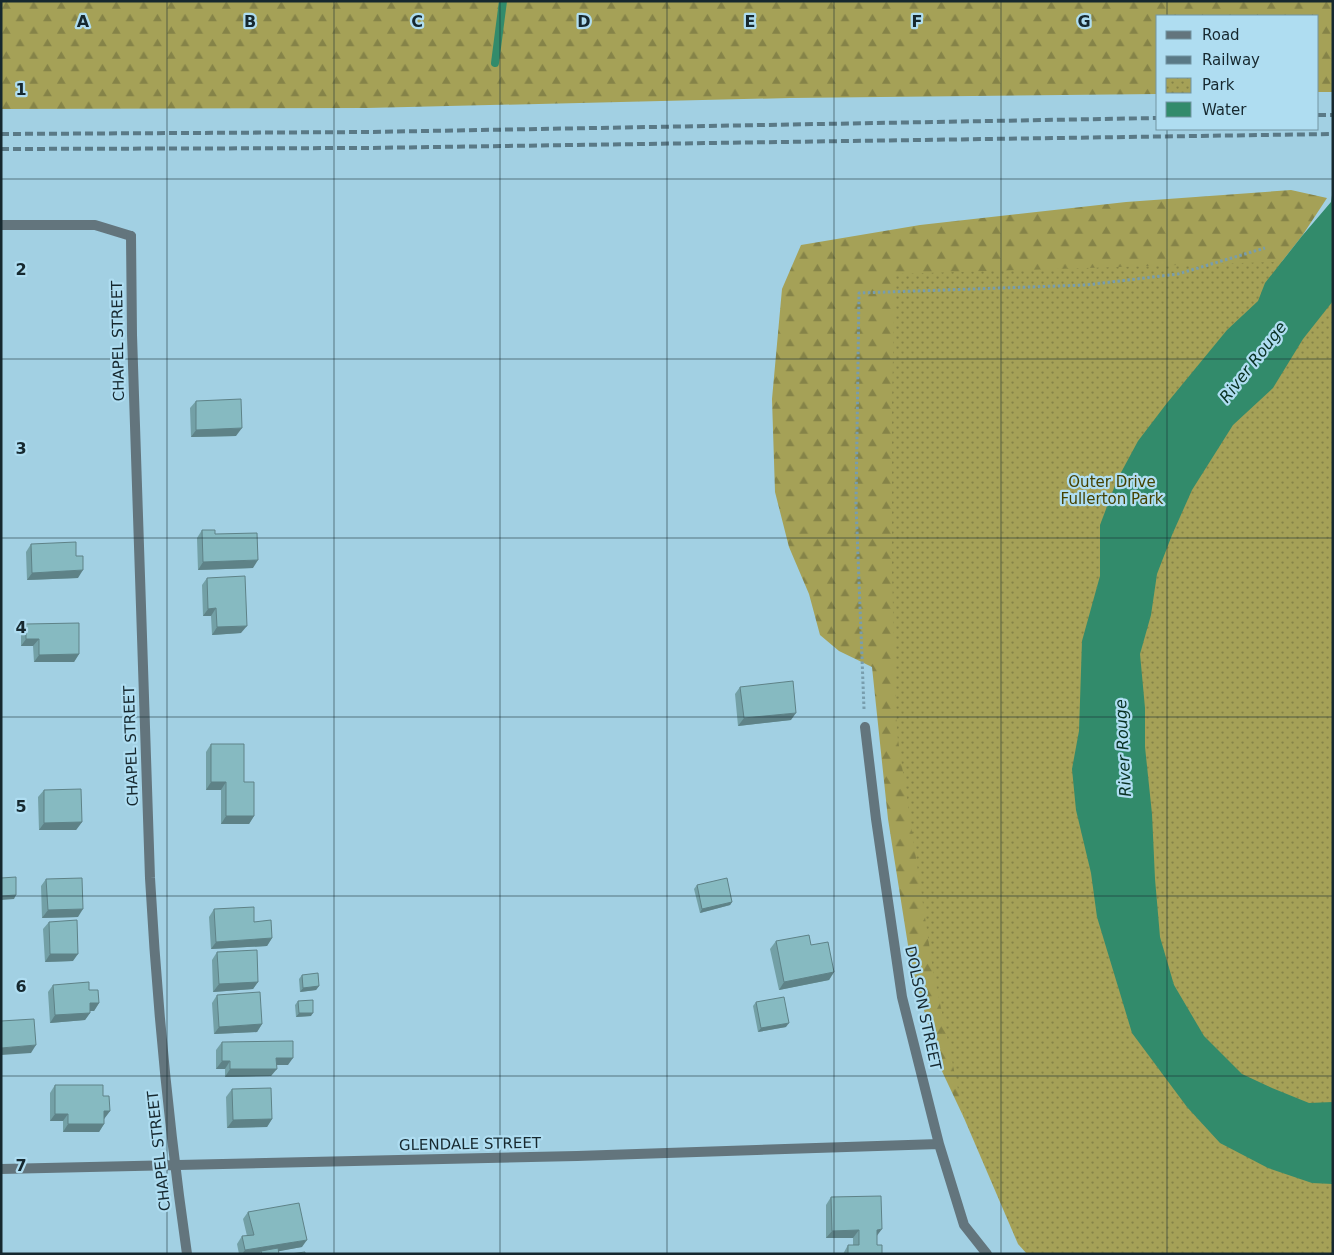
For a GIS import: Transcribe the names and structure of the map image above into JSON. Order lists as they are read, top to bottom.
{
  "streets": {
    "street": ["CHAPEL STREET", "DOLSON STREET", "GLENDALE STREET"]
  },
  "crossings": [
    ["CHAPEL STREET", "GLENDALE STREET"],
    ["DOLSON STREET", "GLENDALE STREET"]
  ],
  "water": ["River Rouge"],
  "parks": ["Outer Drive Fullerton Park"],
  "legend": [
    "Road",
    "Railway",
    "Park",
    "Water"
  ],
  "grid": {
    "columns": [
      "A",
      "B",
      "C",
      "D",
      "E",
      "F",
      "G"
    ],
    "rows": [
      "1",
      "2",
      "3",
      "4",
      "5",
      "6",
      "7"
    ]
  }
}
